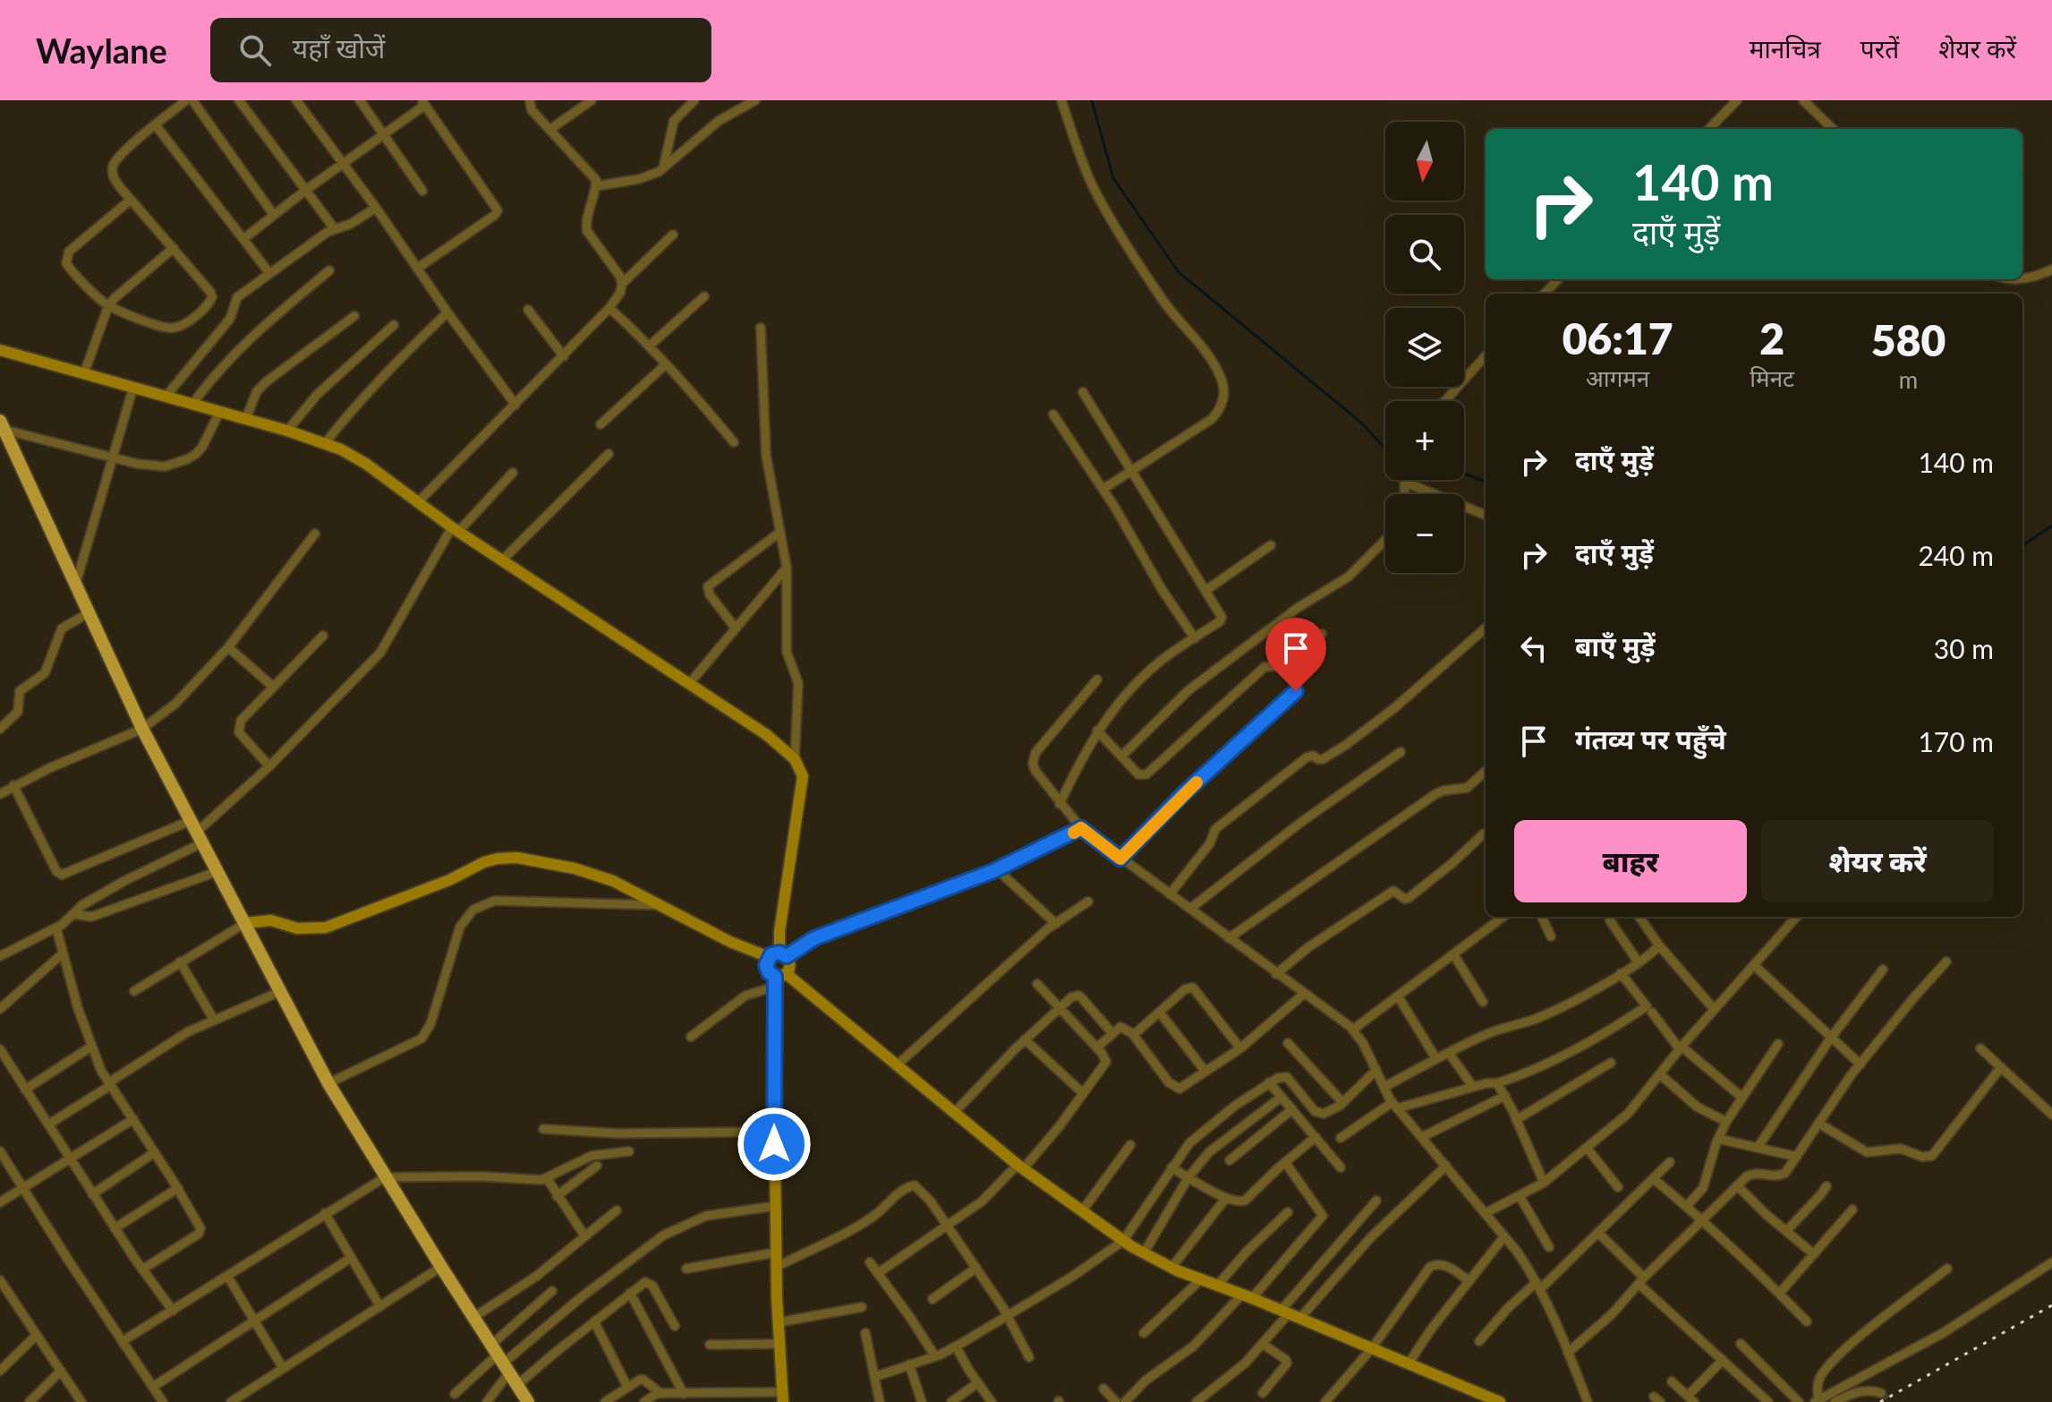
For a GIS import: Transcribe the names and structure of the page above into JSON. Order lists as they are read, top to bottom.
{
  "north": "bottom",
  "page": {
    "header": "Waylane",
    "search": "यहाँ खोजें",
    "nav": ["मानचित्र", "परतें", "शेयर करें"],
    "map_buttons": ["+", "−"],
    "turn": ["140 m", "दाएँ मुड़ें"],
    "eta": [
      "06:17",
      "आगमन",
      "2",
      "मिनट",
      "580",
      "m"
    ],
    "list": [
      {
        "name": "दाएँ मुड़ें",
        "value": "140 m"
      },
      {
        "name": "दाएँ मुड़ें",
        "value": "240 m"
      },
      {
        "name": "बाएँ मुड़ें",
        "value": "30 m"
      },
      {
        "name": "गंतव्य पर पहुँचे",
        "value": "170 m"
      }
    ],
    "buttons": ["बाहर", "शेयर करें"]
  }
}
